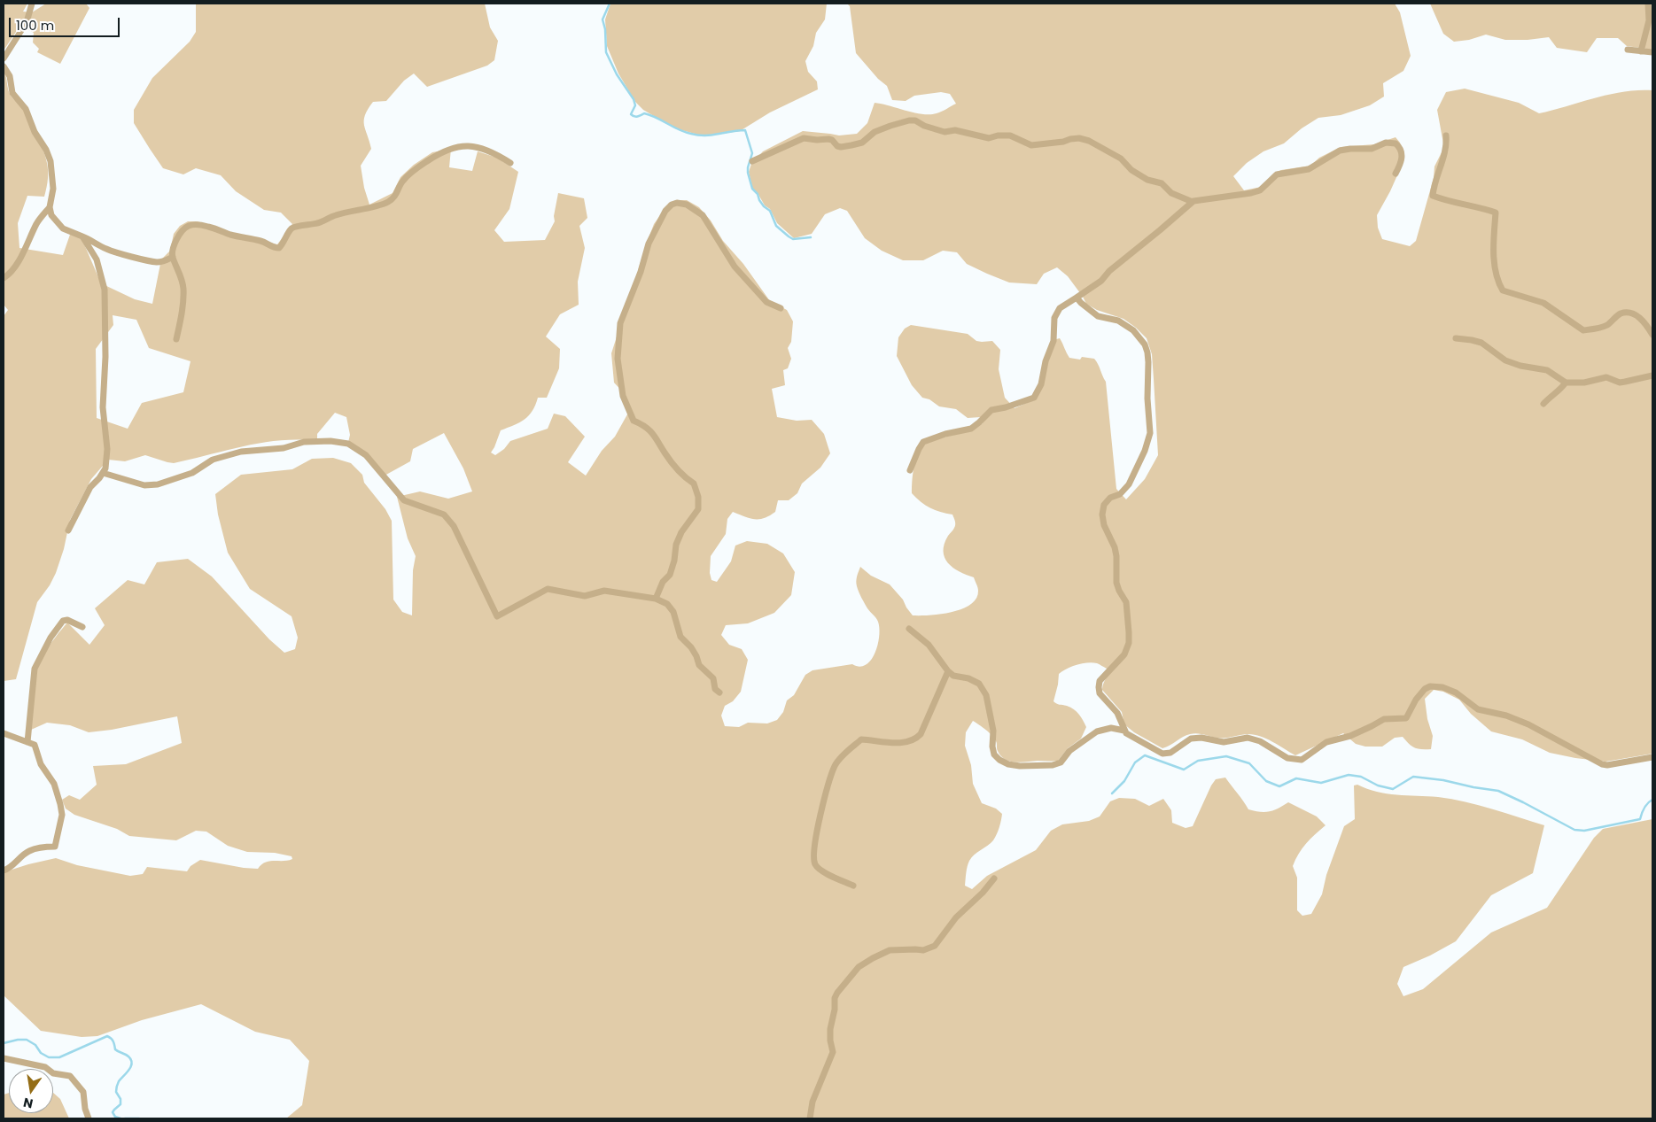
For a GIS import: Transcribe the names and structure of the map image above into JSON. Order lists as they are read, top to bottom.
{
  "scale_bar": "100 m",
  "north": "bottom"
}
